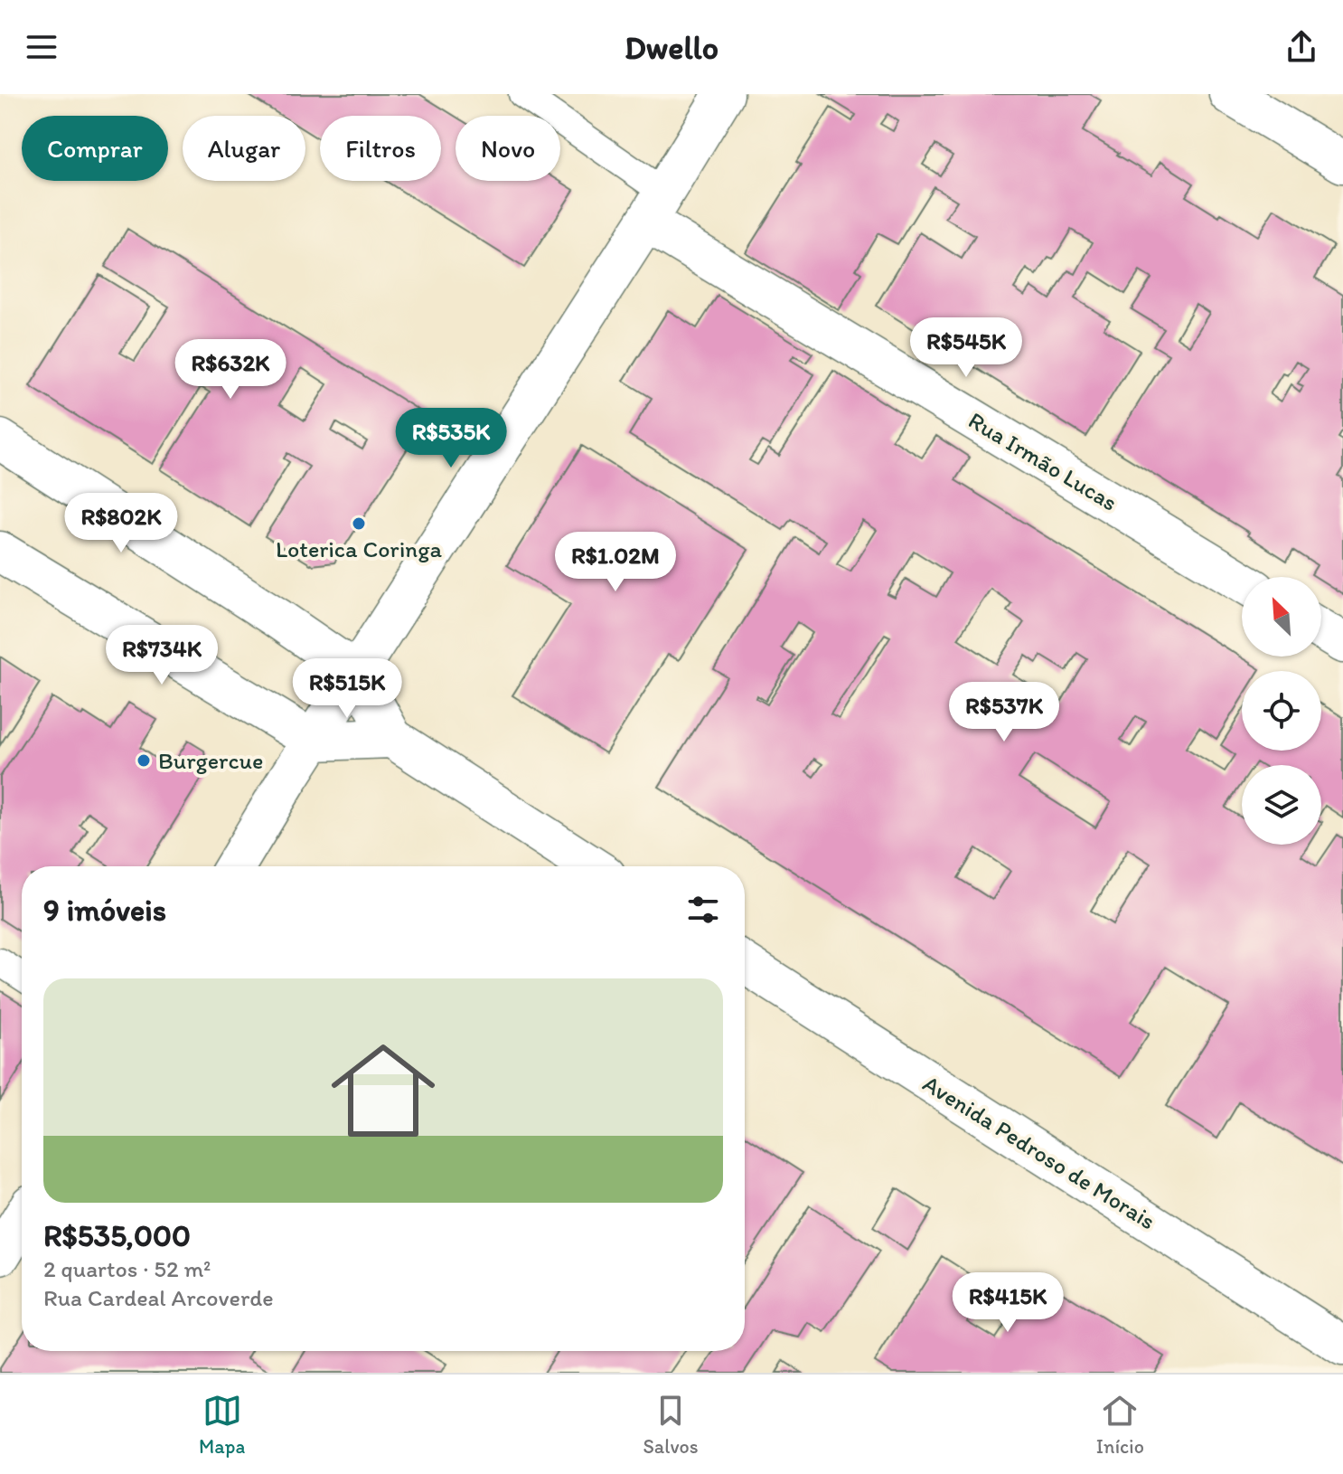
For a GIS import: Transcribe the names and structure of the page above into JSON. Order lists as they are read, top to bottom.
{
  "streets": {
    "main road": ["Rua Irmão Lucas", "Avenida Pedroso de Morais"]
  },
  "places": ["Loterica Coringa", "Burgercue"],
  "north": "top left",
  "page": {
    "header": "Dwello",
    "chip": [
      "Comprar",
      "Alugar",
      "Filtros",
      "Novo"
    ],
    "price": [
      "R$545K",
      "R$632K",
      "R$535K",
      "R$802K",
      "R$1.02M",
      "R$734K",
      "R$515K",
      "R$537K",
      "R$415K"
    ],
    "heading": "9 imóveis",
    "list": [
      {
        "name": "R$535,000",
        "note": "2 quartos · 52 m² · Rua Cardeal Arcoverde"
      }
    ],
    "tabs": ["Mapa", "Salvos", "Início"]
  }
}
